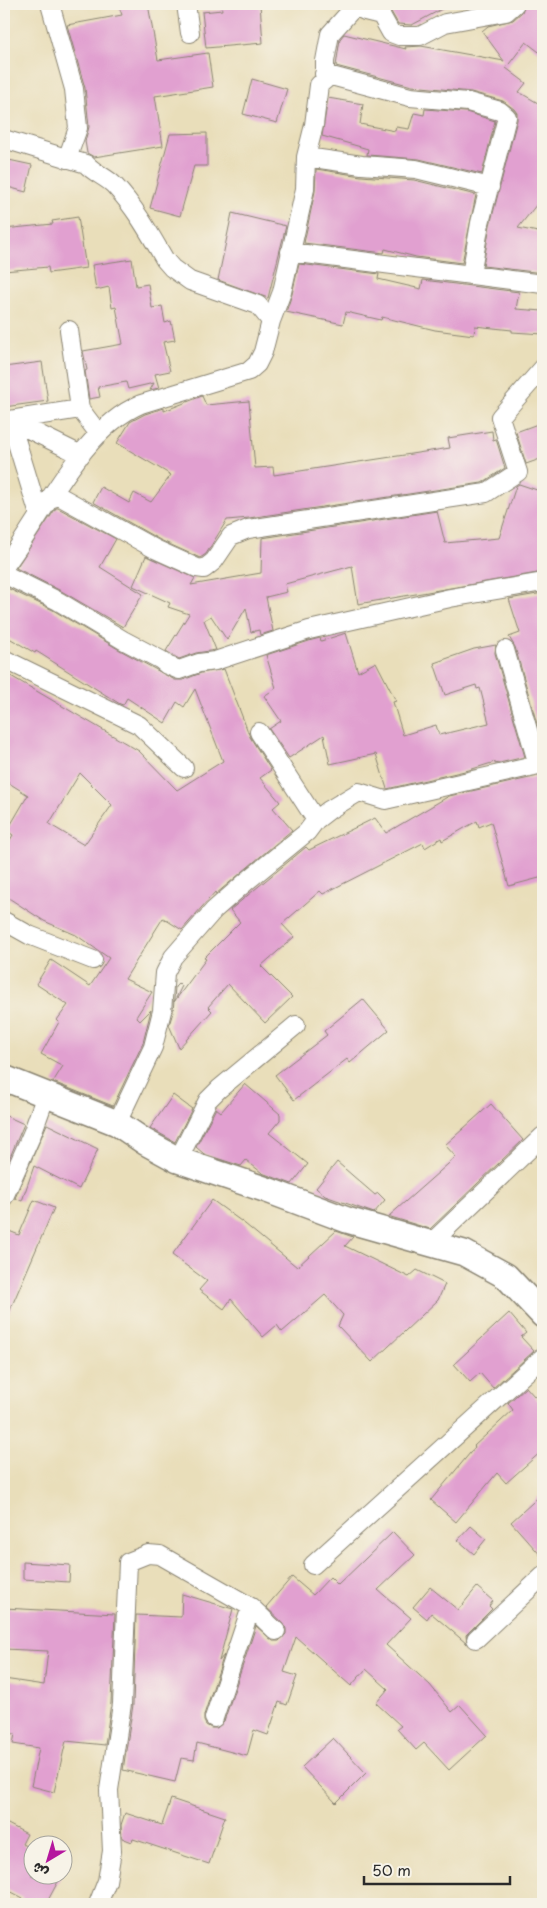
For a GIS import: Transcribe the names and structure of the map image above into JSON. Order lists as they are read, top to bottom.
{
  "scale_bar": "50 m",
  "north": "bottom left"
}
